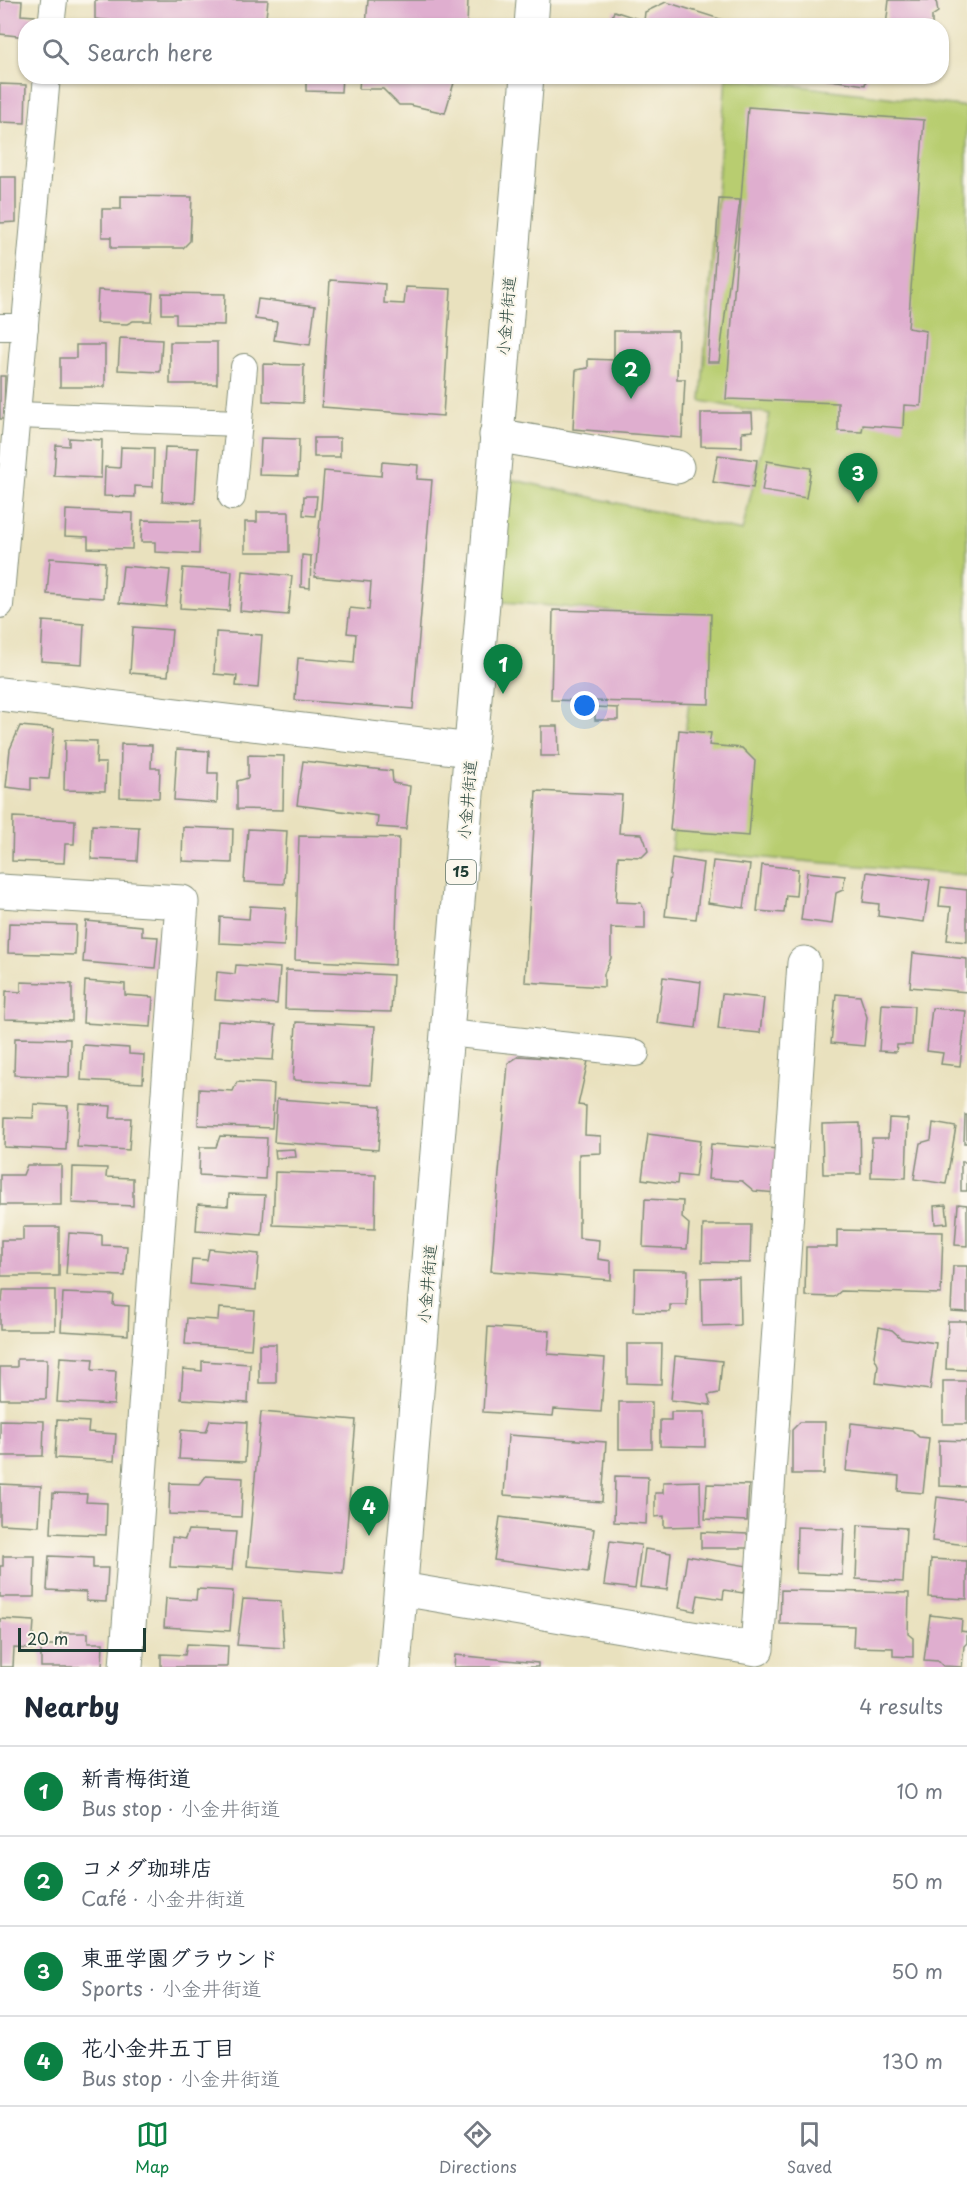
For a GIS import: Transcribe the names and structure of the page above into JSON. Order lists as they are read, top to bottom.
{
  "streets": {
    "street": ["小金井街道", "15"]
  },
  "scale_bar": "20 m",
  "page": {
    "search": "Search here",
    "pins": [
      "2",
      "3",
      "1",
      "4"
    ],
    "scale": "20 m",
    "heading": ["Nearby", "4 results"],
    "list": [
      {
        "mark": "1",
        "name": "新青梅街道",
        "note": "Bus stop · 小金井街道",
        "value": "10 m"
      },
      {
        "mark": "2",
        "name": "コメダ珈琲店",
        "note": "Café · 小金井街道",
        "value": "50 m"
      },
      {
        "mark": "3",
        "name": "東亜学園グラウンド",
        "note": "Sports · 小金井街道",
        "value": "50 m"
      },
      {
        "mark": "4",
        "name": "花小金井五丁目",
        "note": "Bus stop · 小金井街道",
        "value": "130 m"
      }
    ],
    "nav": ["Map", "Directions", "Saved"]
  }
}
